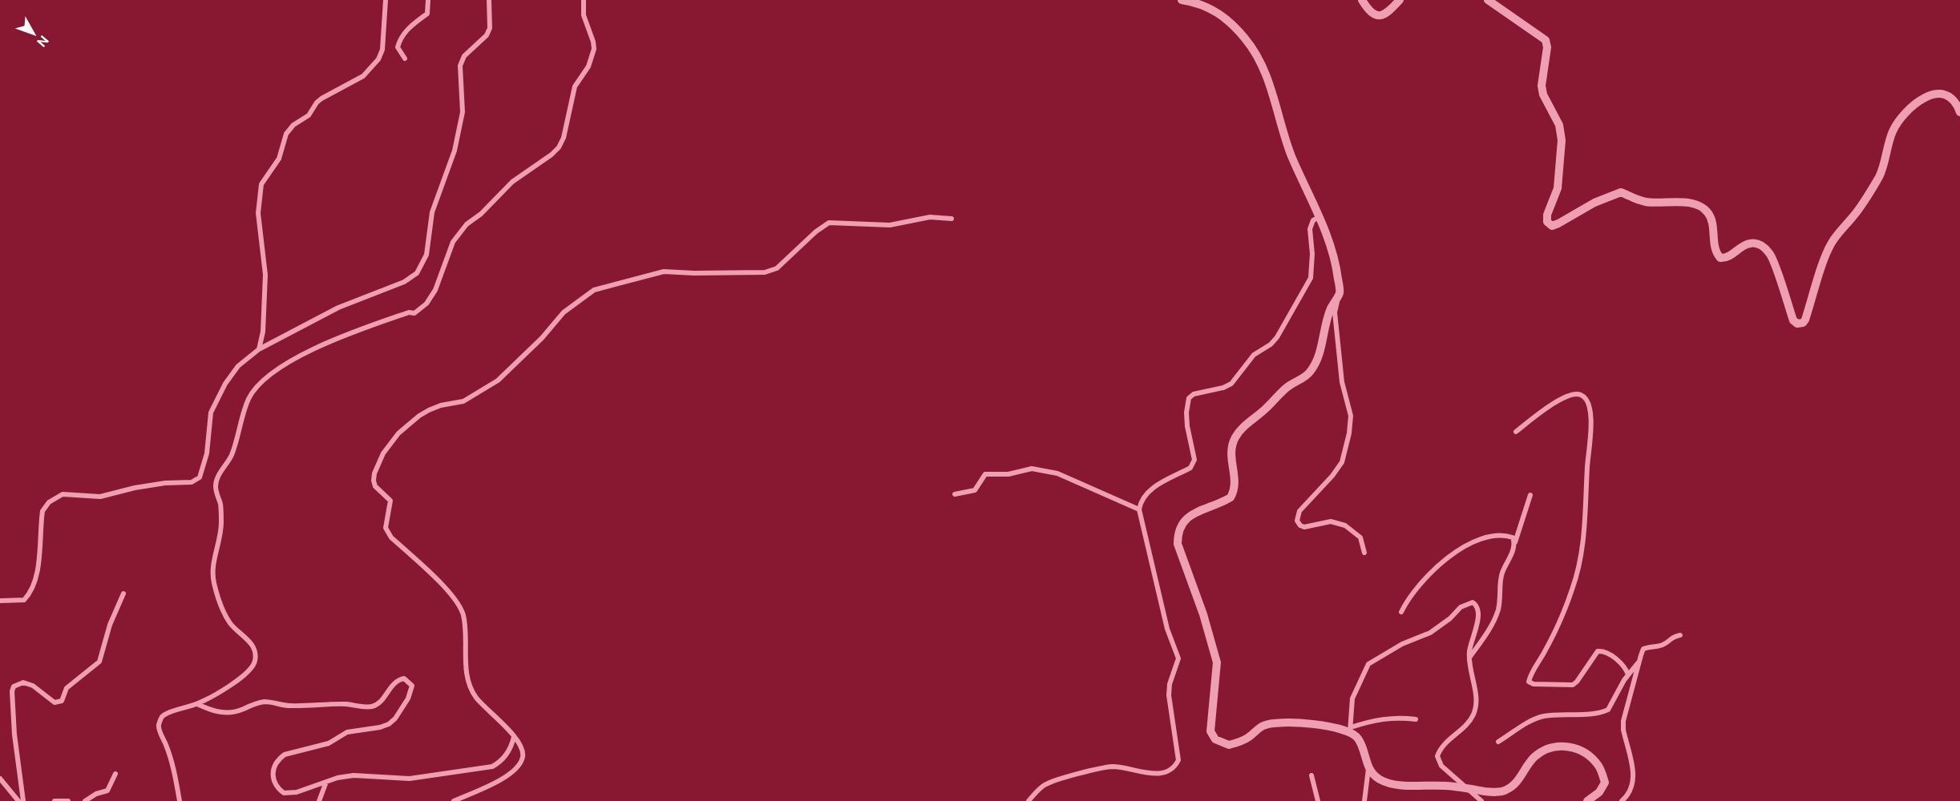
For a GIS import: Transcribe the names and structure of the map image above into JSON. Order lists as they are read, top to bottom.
{
  "north": "bottom right"
}
